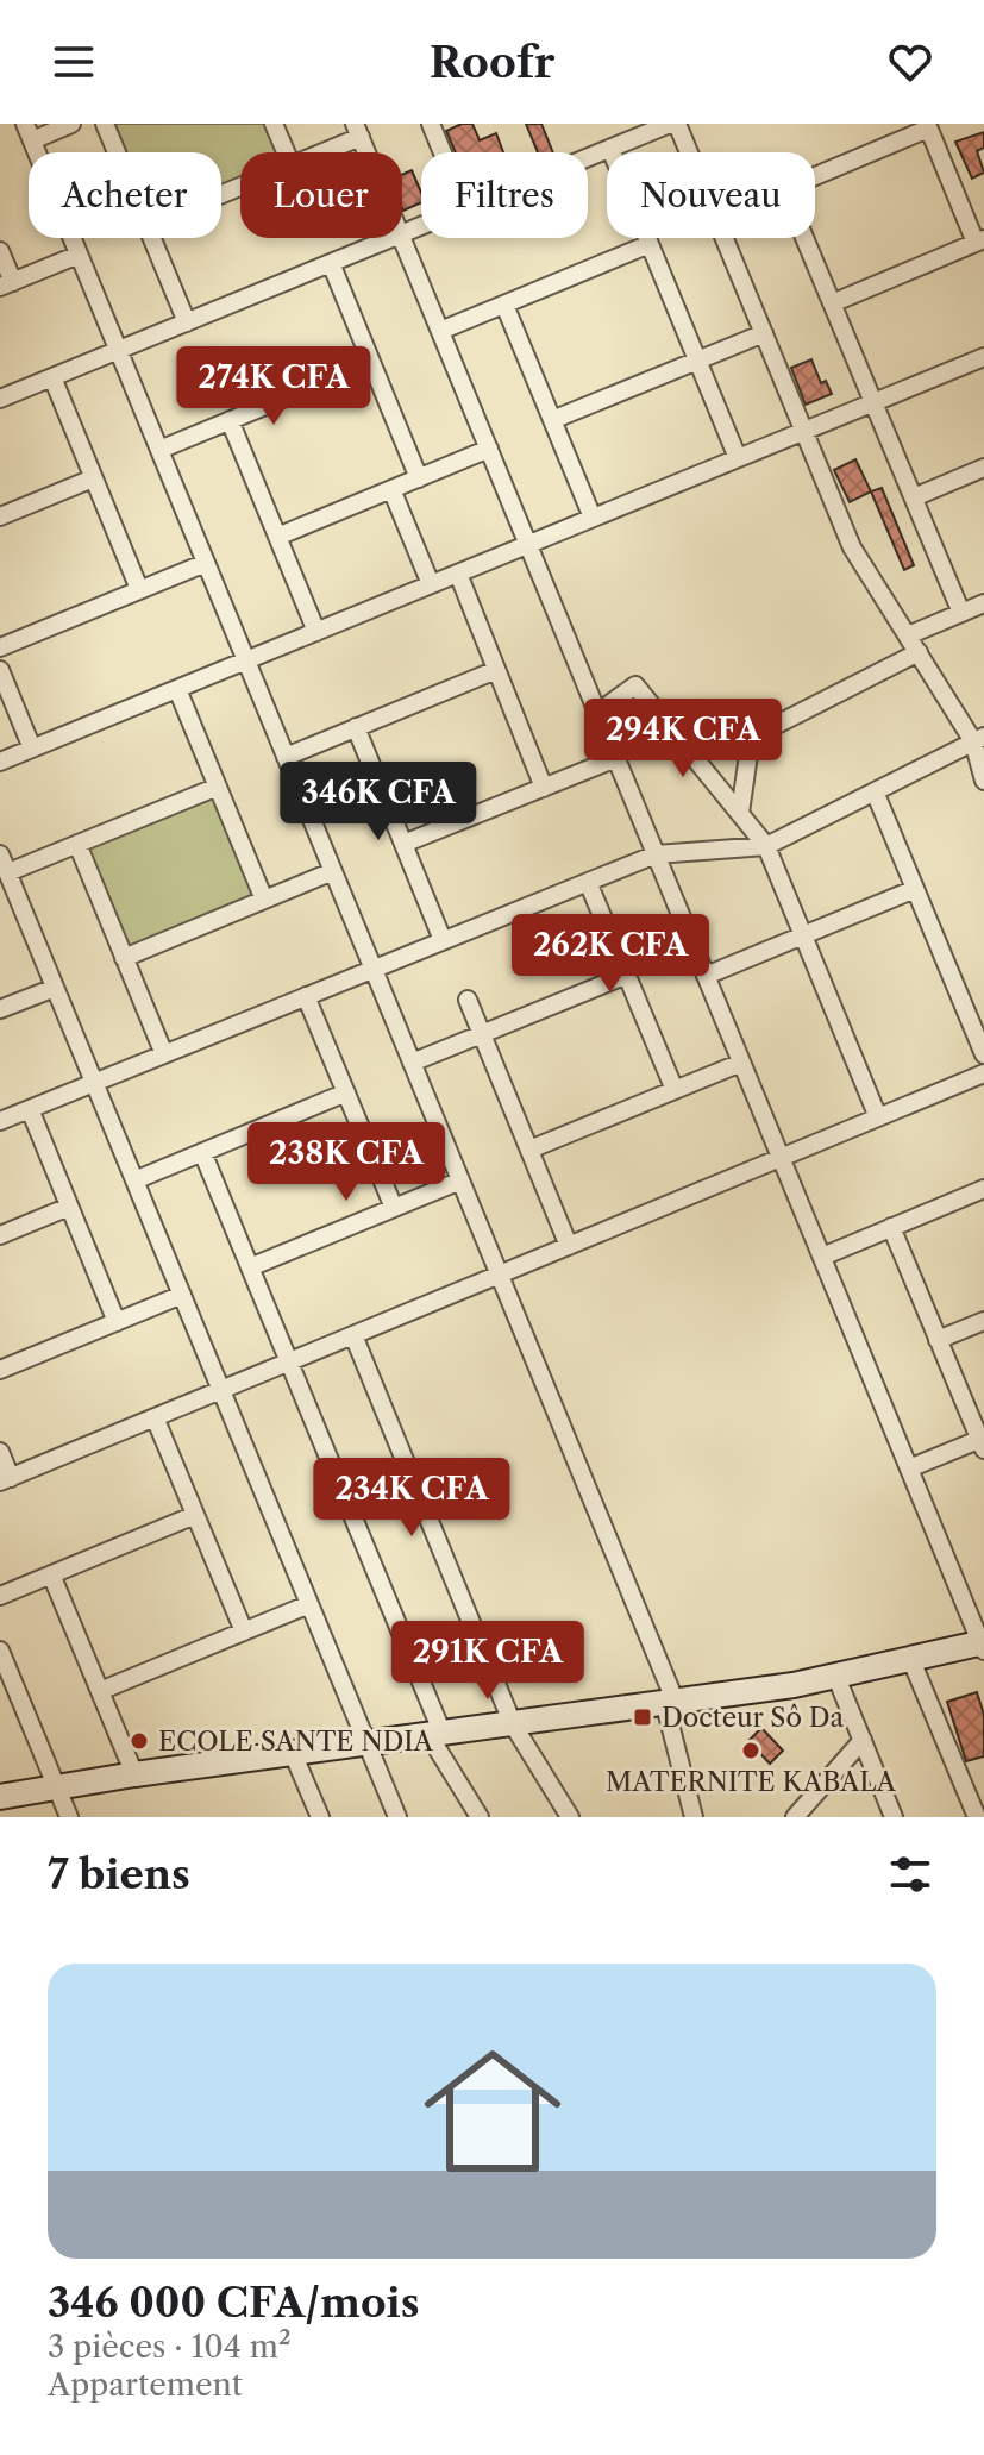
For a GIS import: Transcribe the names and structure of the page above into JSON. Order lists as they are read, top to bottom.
{
  "places": {
    "transit": ["Docteur Sô Da"],
    "other": ["ECOLE SANTE NDIA", "MATERNITE KABALA"]
  },
  "page": {
    "header": "Roofr",
    "chip": [
      "Acheter",
      "Louer",
      "Filtres",
      "Nouveau"
    ],
    "price": [
      "274K CFA",
      "294K CFA",
      "346K CFA",
      "262K CFA",
      "238K CFA",
      "234K CFA",
      "291K CFA"
    ],
    "heading": "7 biens",
    "list": [
      {
        "name": "346 000 CFA/mois",
        "note": "3 pièces · 104 m² · Appartement"
      }
    ]
  }
}
